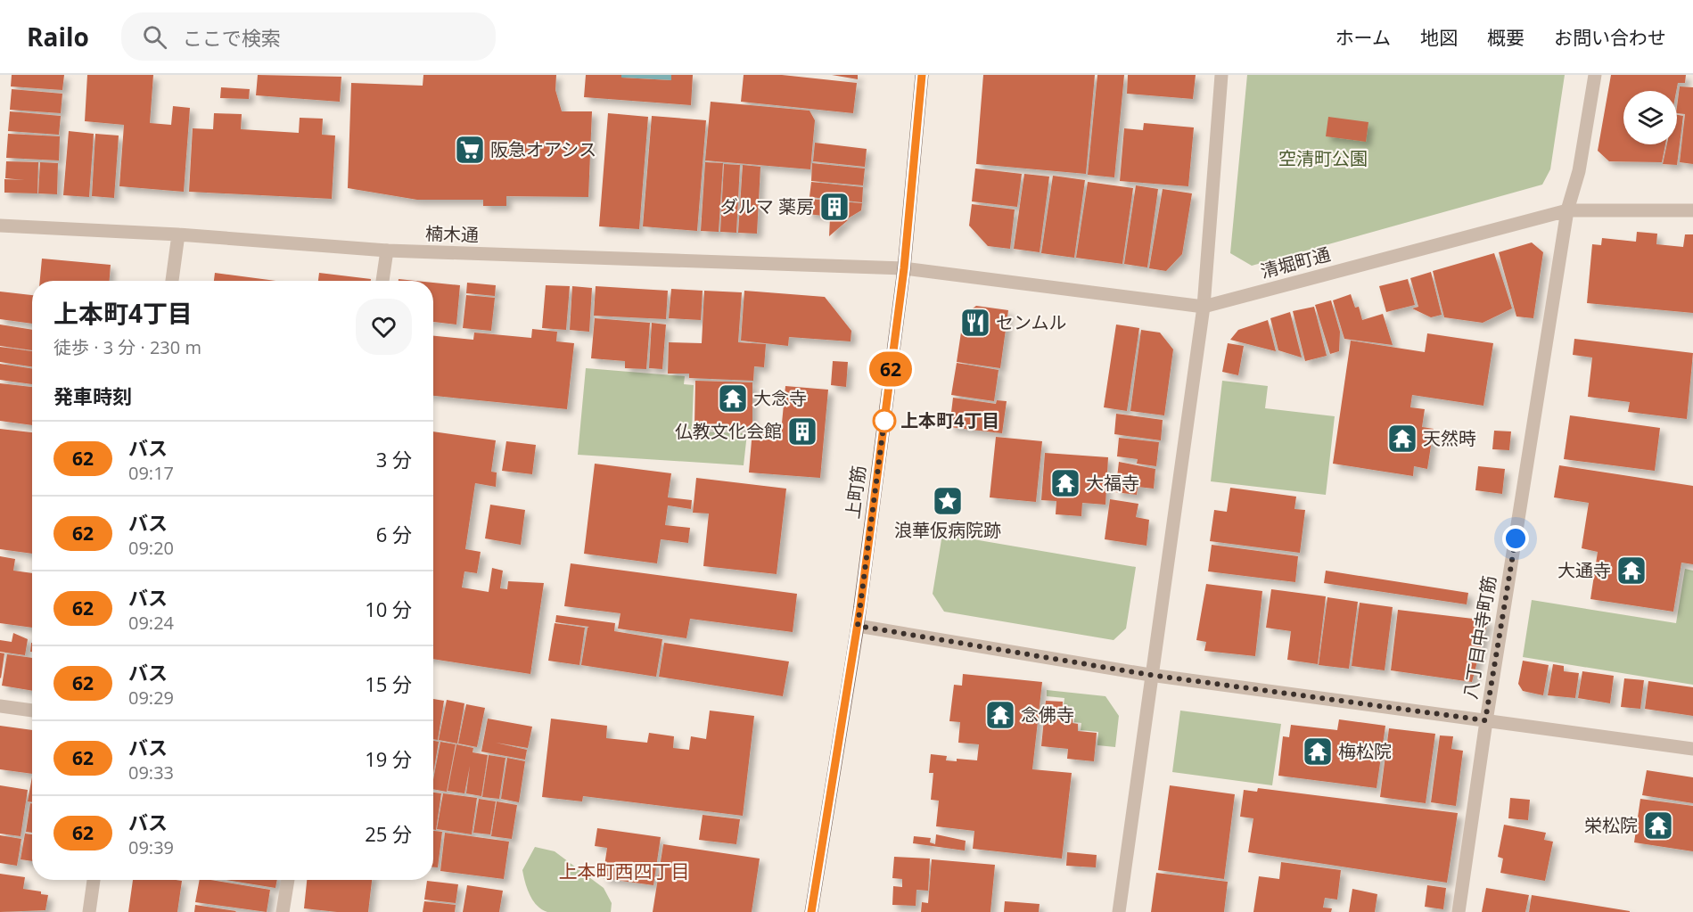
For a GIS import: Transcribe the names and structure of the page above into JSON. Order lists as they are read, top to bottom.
{
  "streets": {
    "main road": ["上町筋"],
    "street": ["楠木通", "清堀町通", "八丁目中寺町筋"]
  },
  "crossings": [
    ["楠木通", "清堀町通"],
    ["楠木通", "上町筋"],
    ["清堀町通", "上町筋"],
    ["清堀町通", "八丁目中寺町筋"]
  ],
  "districts": ["上本町西四丁目"],
  "parks": ["空清町公園"],
  "places": {
    "supermarket": ["阪急オアシス"],
    "building": ["ダルマ 薬房", "仏教文化会館"],
    "restaurant": ["センムル"],
    "temple": [
      "大念寺",
      "天然時",
      "大福寺",
      "大通寺",
      "念佛寺",
      "梅松院",
      "栄松院"
    ],
    "other": ["上本町4丁目"],
    "place": ["浪華仮病院跡"]
  },
  "lines": ["bus line 62"],
  "page": {
    "header": "Railo",
    "search": "ここで検索",
    "nav": [
      "ホーム",
      "地図",
      "概要",
      "お問い合わせ"
    ],
    "on_map": "62",
    "heading": [
      ["上本町4丁目", "徒歩 · 3 分 · 230 m"],
      "発車時刻"
    ],
    "list": [
      {
        "mark": "62",
        "name": "バス",
        "note": "09:17",
        "value": "3 分"
      },
      {
        "mark": "62",
        "name": "バス",
        "note": "09:20",
        "value": "6 分"
      },
      {
        "mark": "62",
        "name": "バス",
        "note": "09:24",
        "value": "10 分"
      },
      {
        "mark": "62",
        "name": "バス",
        "note": "09:29",
        "value": "15 分"
      },
      {
        "mark": "62",
        "name": "バス",
        "note": "09:33",
        "value": "19 分"
      },
      {
        "mark": "62",
        "name": "バス",
        "note": "09:39",
        "value": "25 分"
      }
    ]
  }
}
